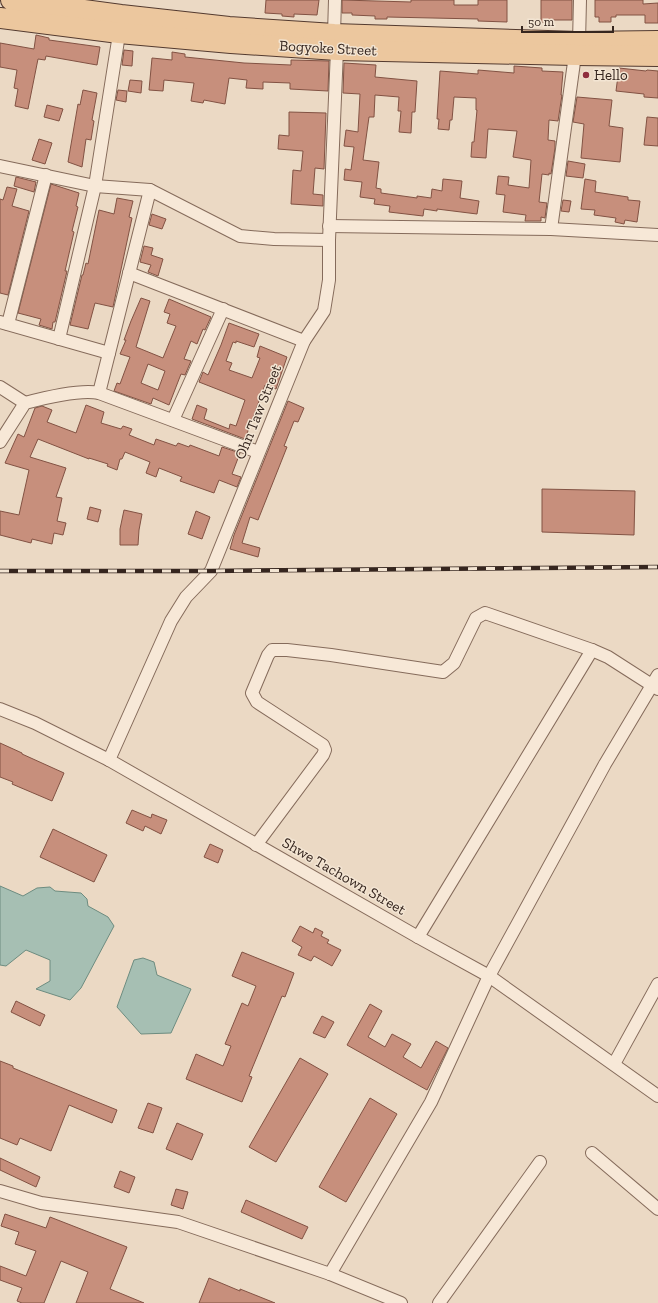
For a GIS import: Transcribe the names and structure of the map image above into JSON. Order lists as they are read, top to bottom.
{
  "streets": {
    "main road": ["Bogyoke Street"],
    "street": ["Ohn Taw Street", "Shwe Tachown Street"]
  },
  "crossings": [
    ["Bogyoke Street", "Ohn Taw Street"],
    ["Ohn Taw Street", "Shwe Tachown Street"]
  ],
  "places": ["Hello"],
  "scale_bar": "50 m"
}
